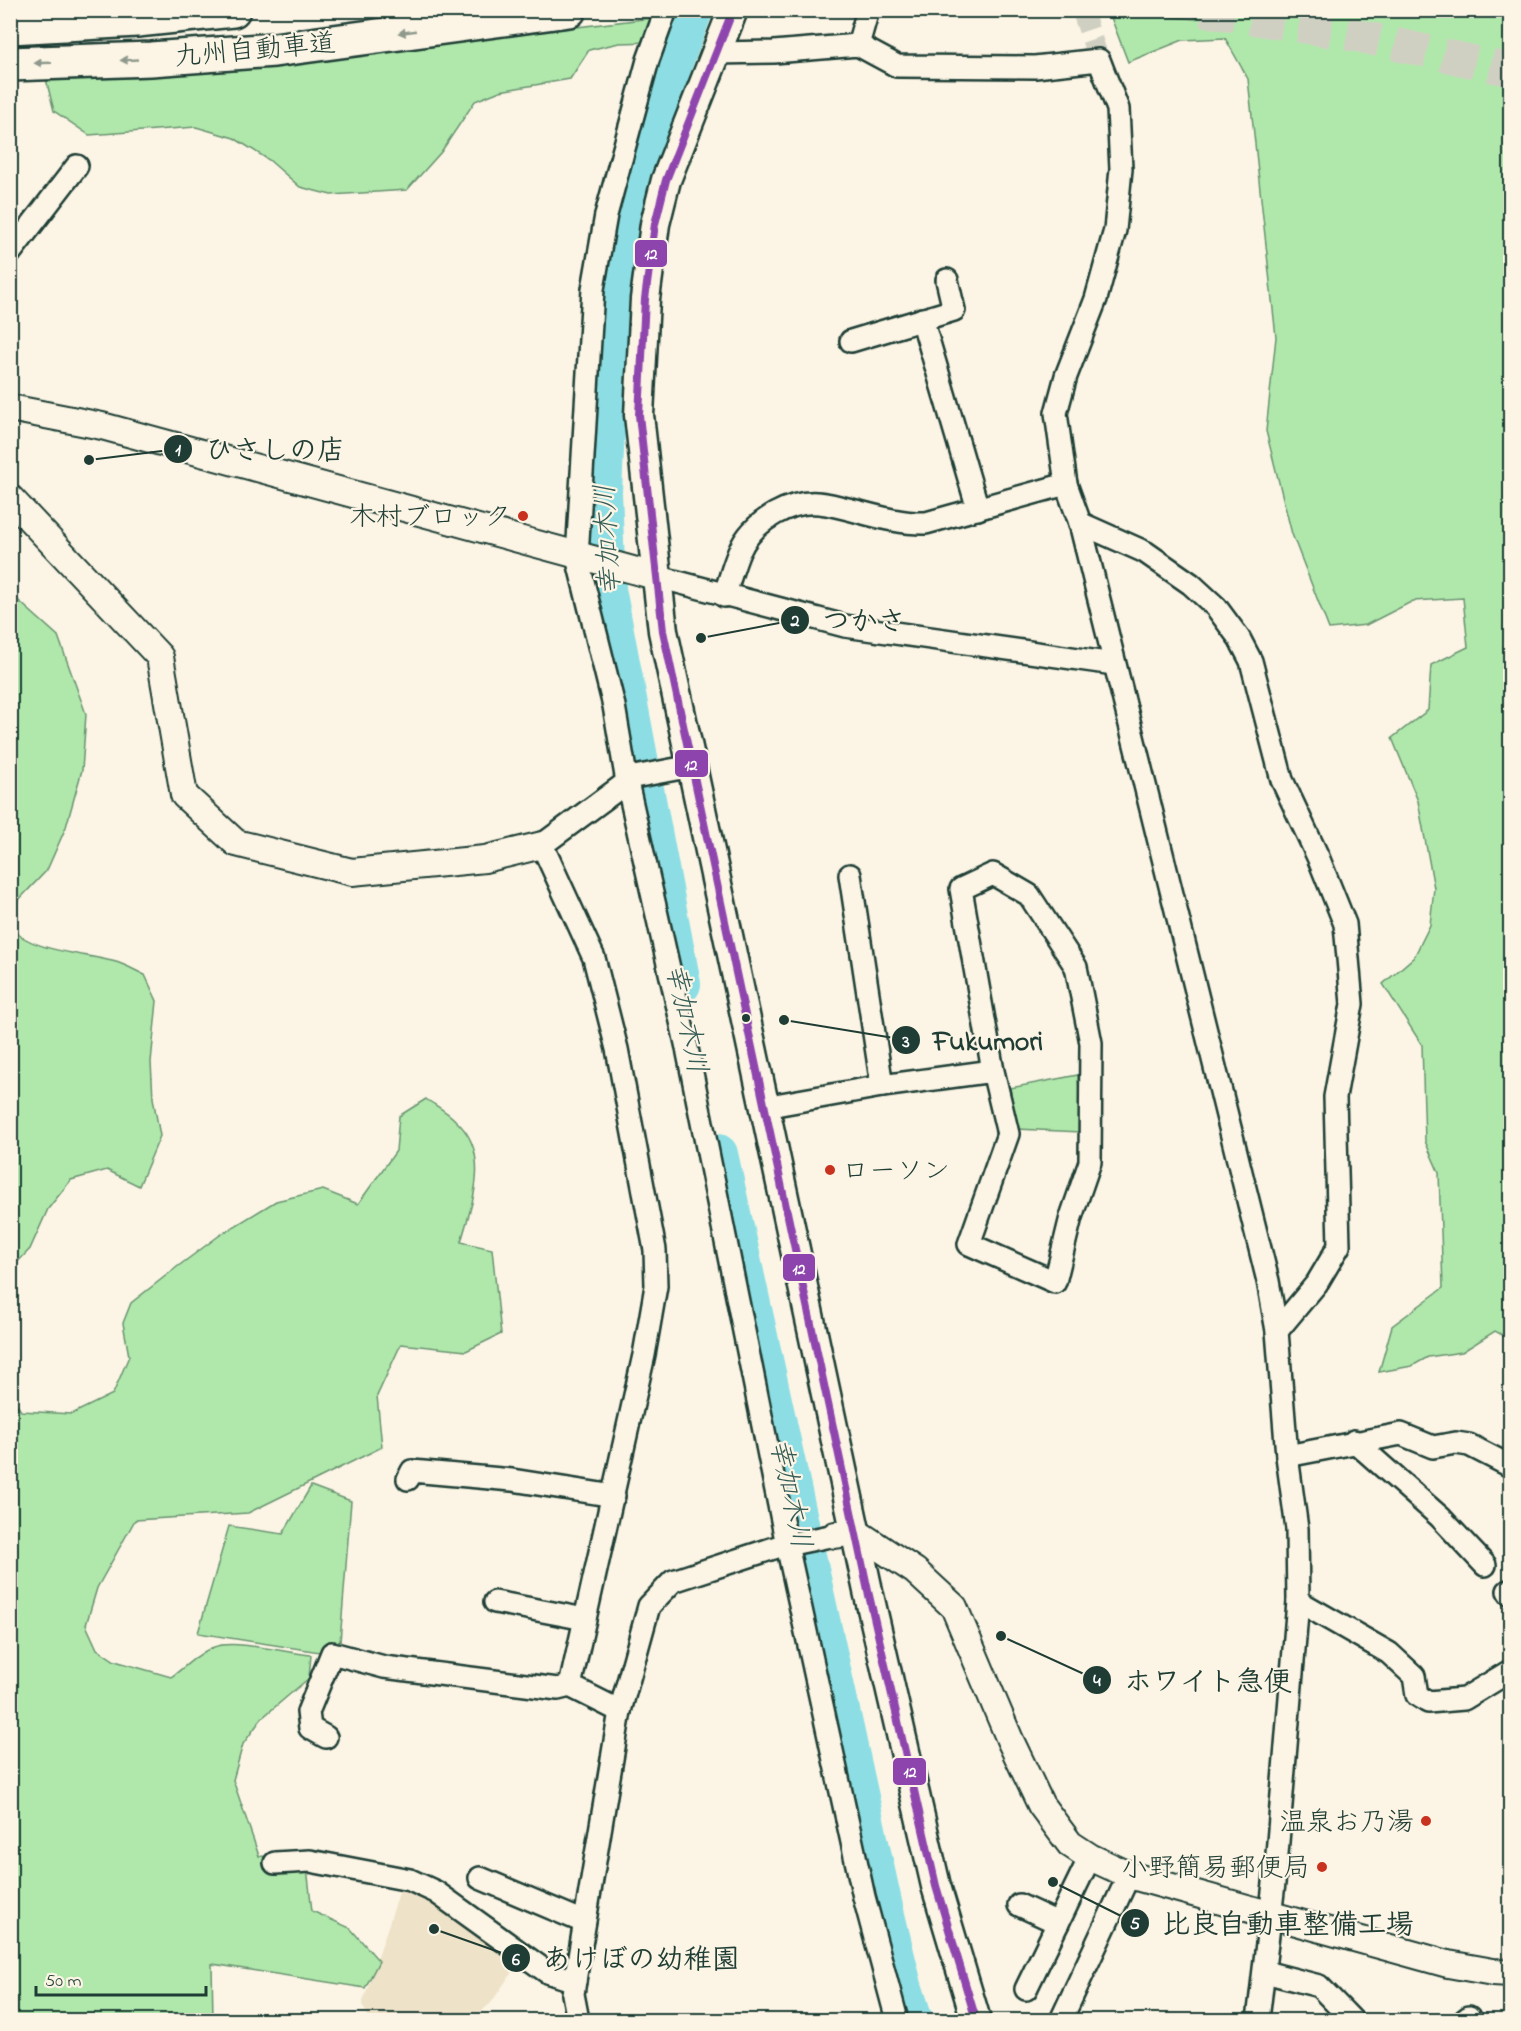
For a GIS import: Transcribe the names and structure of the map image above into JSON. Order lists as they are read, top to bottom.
{
  "streets": {
    "highway": ["九州自動車道"]
  },
  "water": ["幸加木川"],
  "places": [
    "ひさしの店",
    "木村ブロック",
    "つかさ",
    "Fukumori",
    "ローソン",
    "ホワイト急便",
    "温泉お乃湯",
    "小野簡易郵便局",
    "比良自動車整備工場",
    "あけぼの幼稚園"
  ],
  "lines": ["transit line 12"],
  "scale_bar": "50 m"
}
